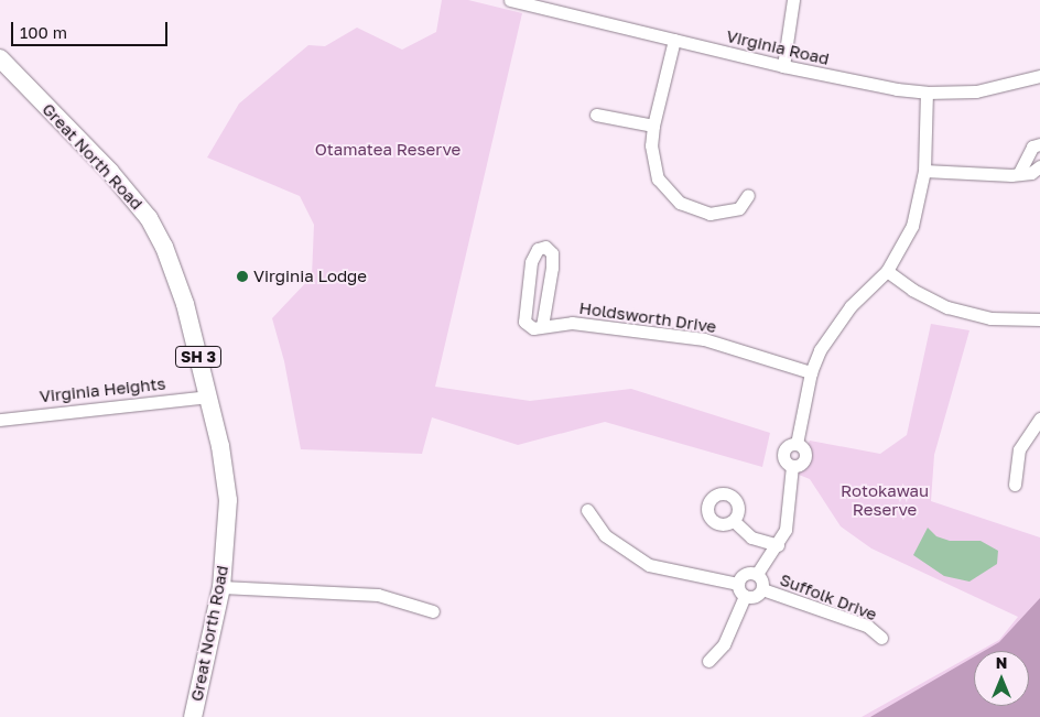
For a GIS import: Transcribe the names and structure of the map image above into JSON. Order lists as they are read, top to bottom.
{
  "streets": {
    "highway": ["Great North Road", "SH 3"],
    "street": [
      "Virginia Road",
      "Holdsworth Drive",
      "Virginia Heights",
      "Suffolk Drive"
    ]
  },
  "crossings": [
    ["Great North Road", "Virginia Heights"]
  ],
  "parks": ["Otamatea Reserve", "Rotokawau Reserve"],
  "places": ["Virginia Lodge"],
  "scale_bar": "100 m",
  "north": "top"
}
